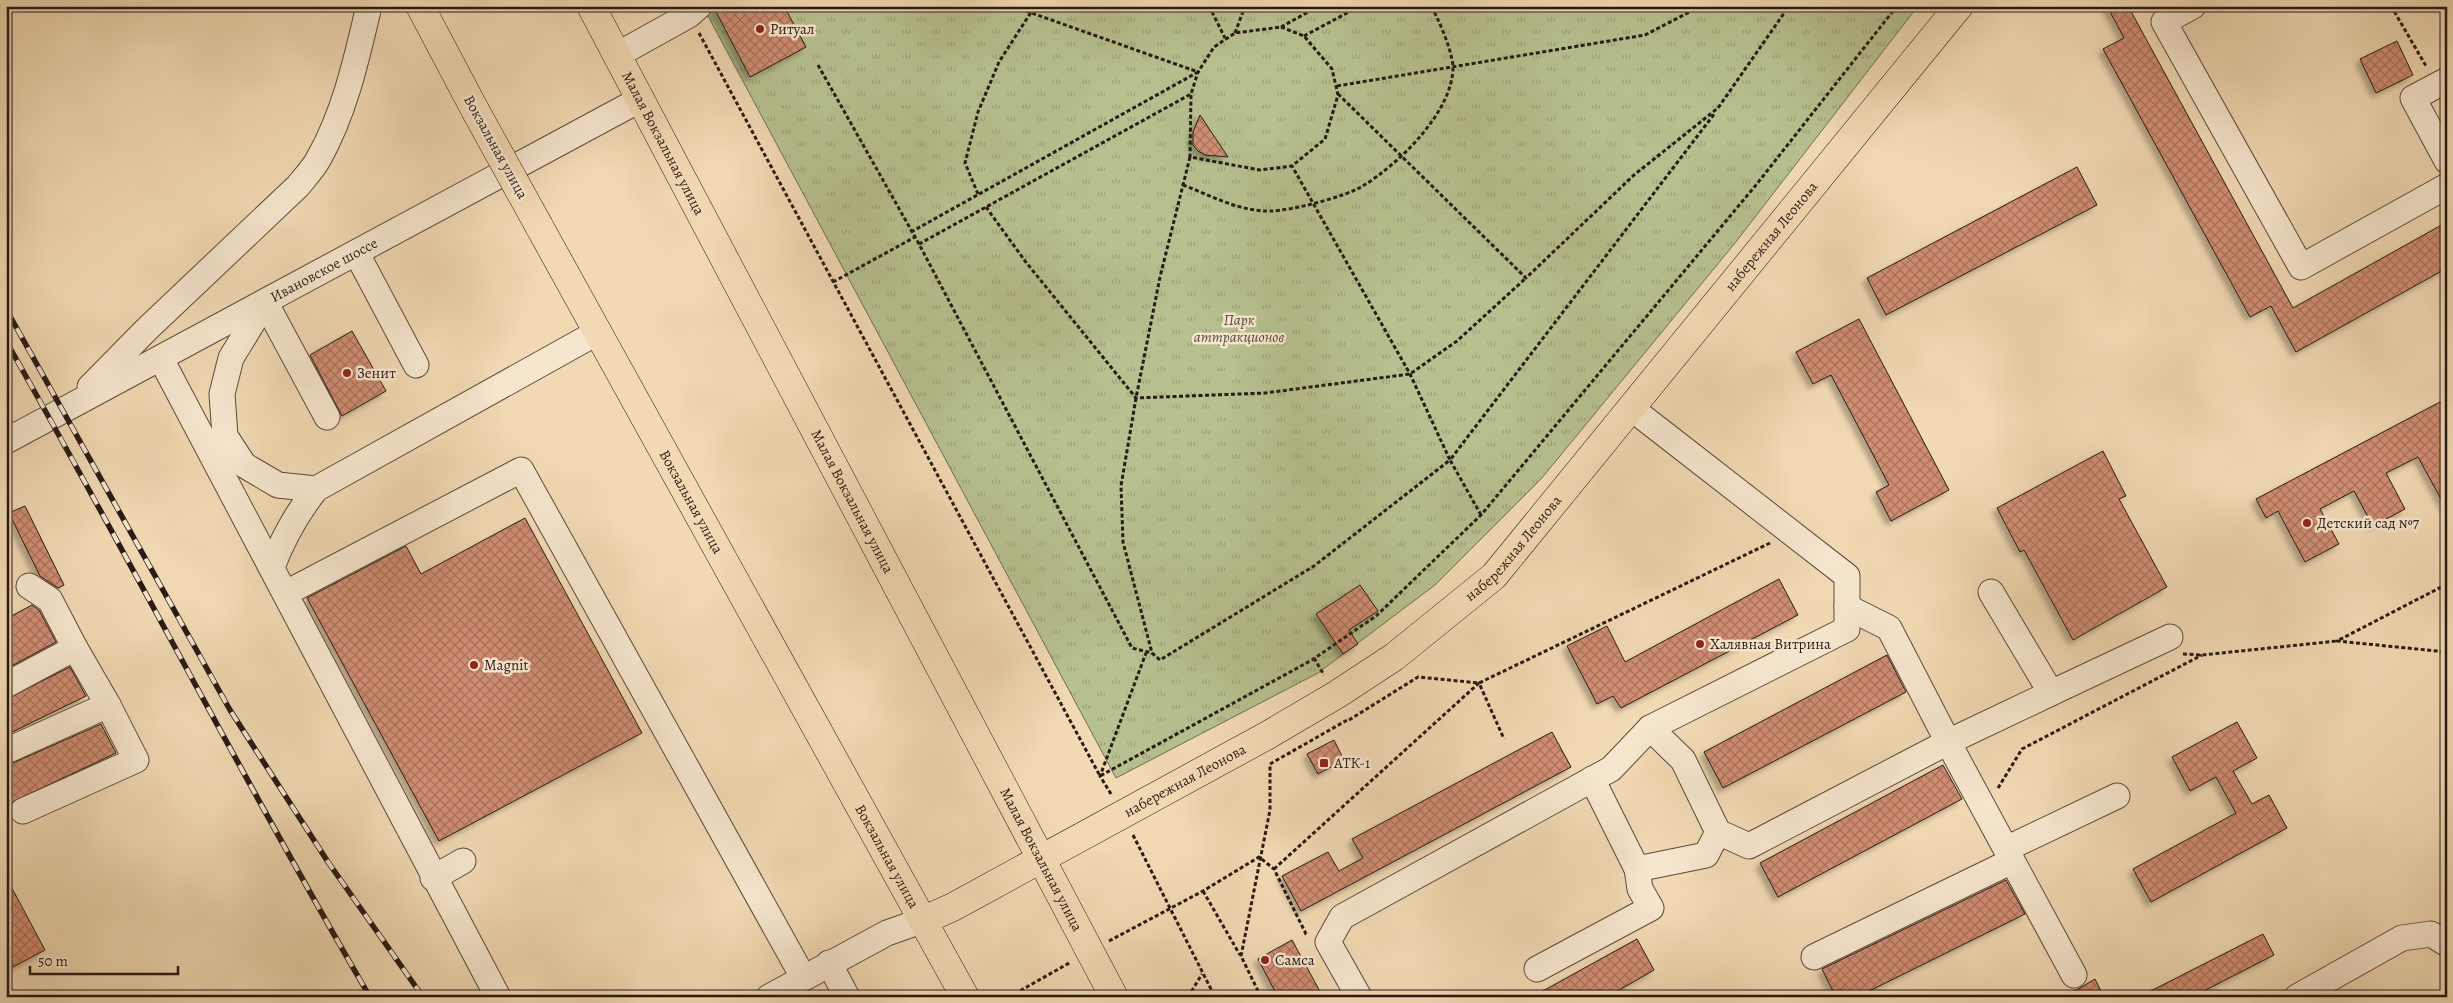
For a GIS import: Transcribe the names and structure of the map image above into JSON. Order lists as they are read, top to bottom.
{
  "streets": {
    "main road": ["Малая Вокзальная улица", "Вокзальная улица", "набережная Леонова"],
    "street": ["Ивановское шоссе"]
  },
  "crossings": [
    ["Малая Вокзальная улица", "набережная Леонова"],
    ["Малая Вокзальная улица", "Ивановское шоссе"],
    ["Вокзальная улица", "набережная Леонова"]
  ],
  "parks": ["Парк аттракционов"],
  "places": {
    "other": [
      "Ритуал",
      "Зенит",
      "Детский сад №7",
      "Халявная Витрина",
      "Magnit",
      "Самса"
    ],
    "transit": ["АТК-1"]
  },
  "scale_bar": "50 m"
}
